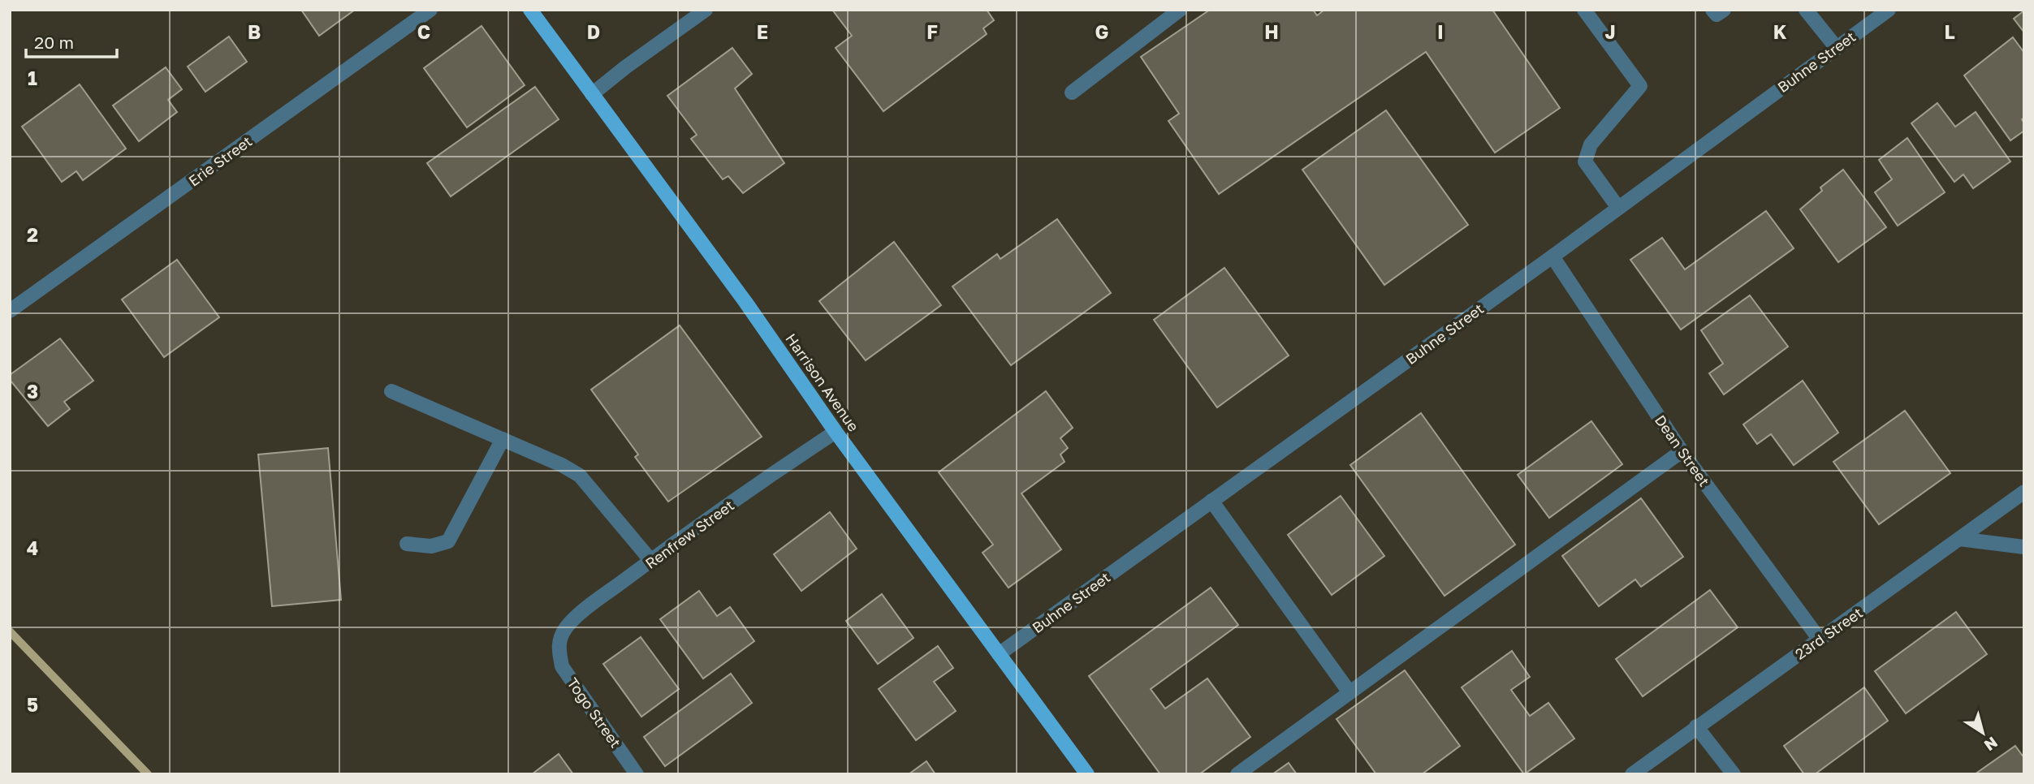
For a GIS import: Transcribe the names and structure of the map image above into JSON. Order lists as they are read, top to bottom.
{
  "streets": {
    "main road": ["Harrison Avenue"],
    "street": [
      "Buhne Street",
      "Erie Street",
      "Dean Street",
      "Renfrew Street",
      "23rd Street",
      "Togo Street"
    ]
  },
  "crossings": [
    ["Buhne Street", "Harrison Avenue"],
    ["Buhne Street", "Dean Street"],
    ["Harrison Avenue", "Renfrew Street"],
    ["Dean Street", "23rd Street"],
    ["Renfrew Street", "Togo Street"]
  ],
  "scale_bar": "20 m",
  "north": "bottom right",
  "grid": {
    "columns": [
      "B",
      "C",
      "D",
      "E",
      "F",
      "G",
      "H",
      "I",
      "J",
      "K",
      "L"
    ],
    "rows": [
      "1",
      "2",
      "3",
      "4",
      "5"
    ]
  }
}
